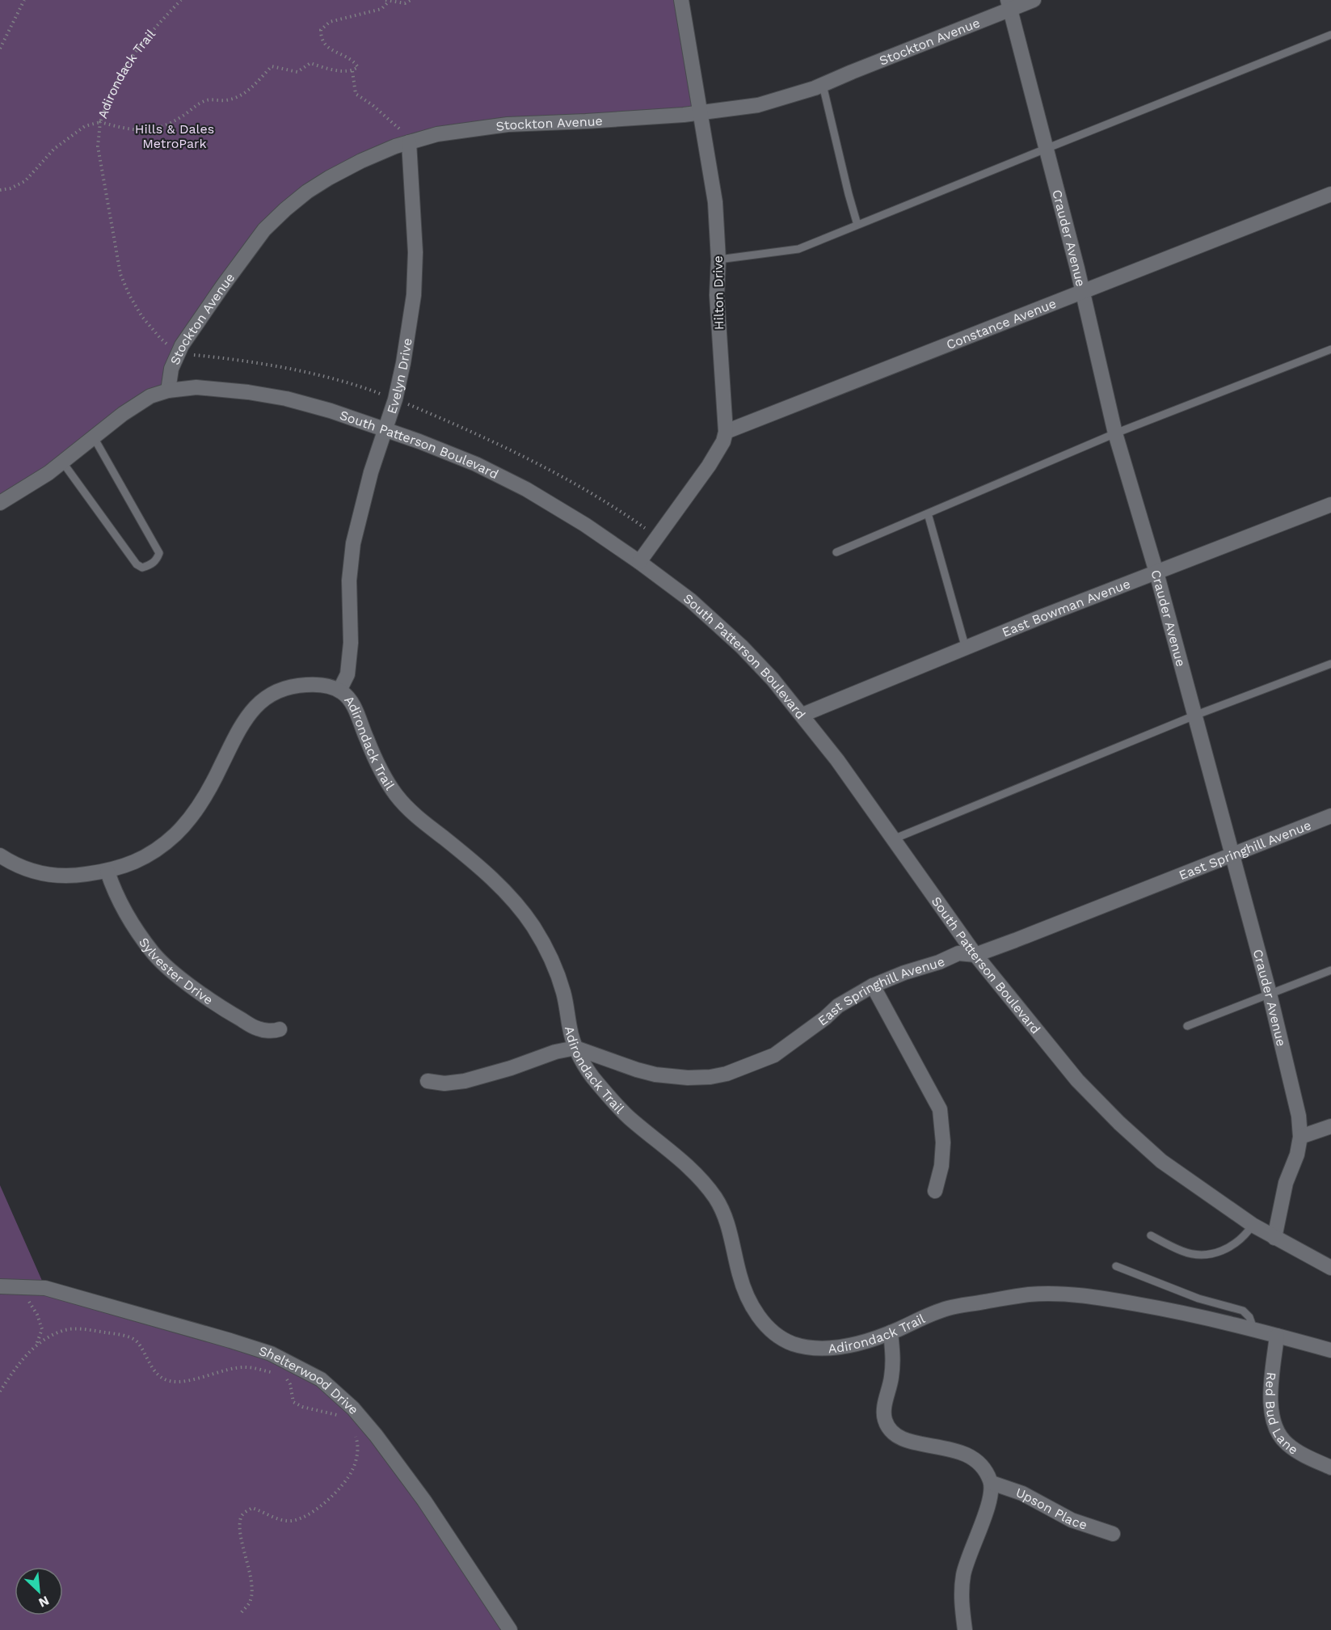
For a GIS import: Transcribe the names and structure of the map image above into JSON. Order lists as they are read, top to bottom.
{
  "streets": {
    "street": [
      "Stockton Avenue",
      "Adirondack Trail",
      "Crauder Avenue",
      "Hilton Drive",
      "Constance Avenue",
      "Evelyn Drive",
      "South Patterson Boulevard",
      "East Bowman Avenue",
      "East Springhill Avenue",
      "Sylvester Drive",
      "Shelterwood Drive",
      "Red Bud Lane",
      "Upson Place"
    ]
  },
  "crossings": [
    ["Stockton Avenue", "Crauder Avenue"],
    ["Stockton Avenue", "Hilton Drive"],
    ["Stockton Avenue", "Evelyn Drive"],
    ["Stockton Avenue", "South Patterson Boulevard"],
    ["Adirondack Trail", "Evelyn Drive"],
    ["Adirondack Trail", "East Springhill Avenue"],
    ["Adirondack Trail", "Sylvester Drive"],
    ["Adirondack Trail", "Red Bud Lane"],
    ["Crauder Avenue", "Constance Avenue"],
    ["Crauder Avenue", "South Patterson Boulevard"],
    ["Crauder Avenue", "East Bowman Avenue"],
    ["Crauder Avenue", "East Springhill Avenue"],
    ["Hilton Drive", "Constance Avenue"],
    ["Hilton Drive", "South Patterson Boulevard"],
    ["Evelyn Drive", "South Patterson Boulevard"],
    ["South Patterson Boulevard", "East Bowman Avenue"],
    ["South Patterson Boulevard", "East Springhill Avenue"]
  ],
  "parks": ["Hills & Dales MetroPark"],
  "north": "bottom right"
}
